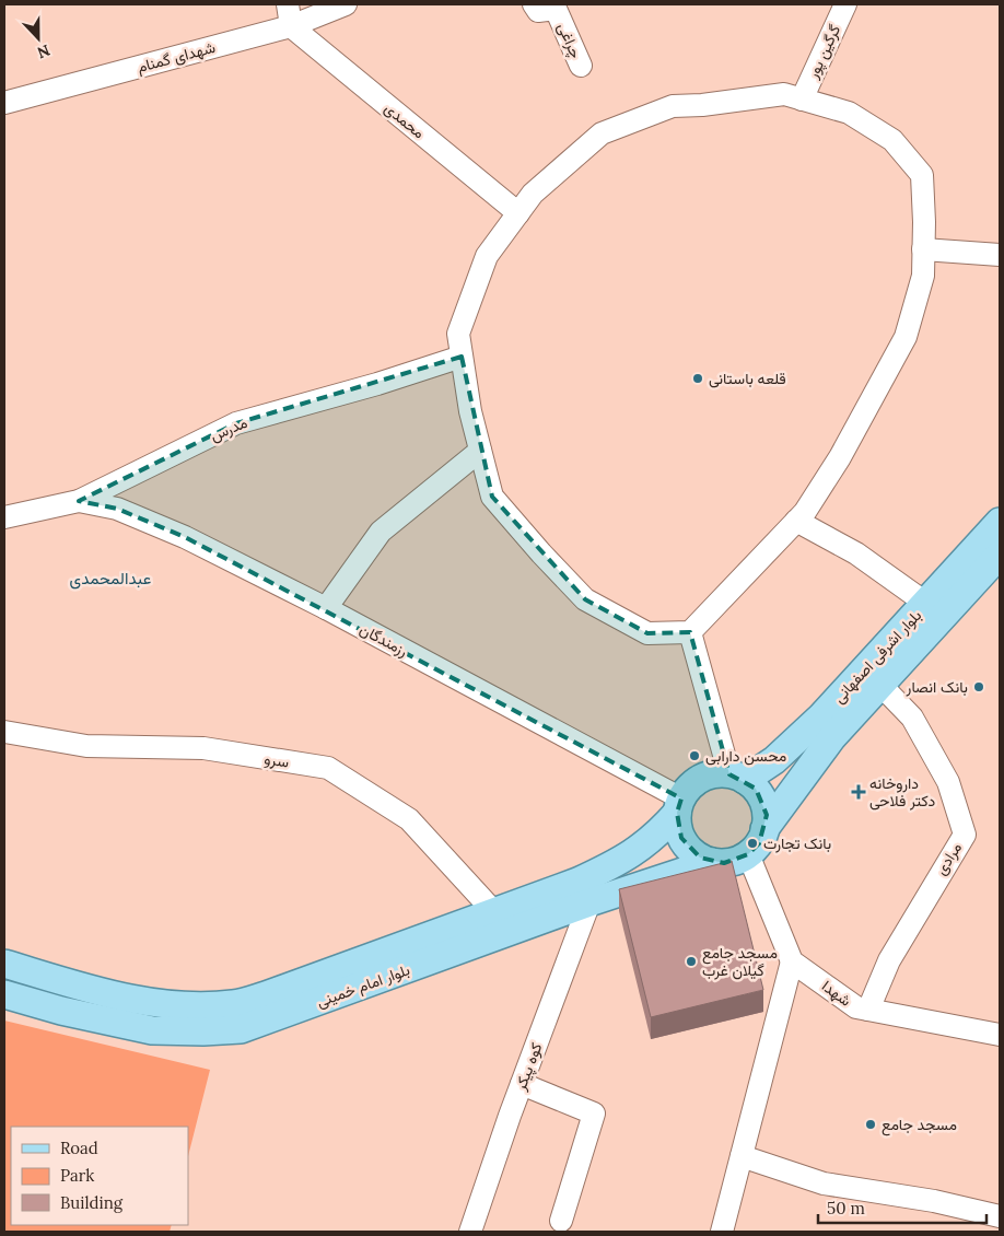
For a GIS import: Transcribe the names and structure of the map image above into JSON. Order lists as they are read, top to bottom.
{
  "streets": {
    "main road": ["بلوار اشرفی اصفهانی", "بلوار امام خمینی"],
    "street": [
      "چراغی",
      "گرگین پور",
      "شهدای گمنام",
      "محمدی",
      "مدرس",
      "رزمندگان",
      "سرو",
      "مرادی",
      "شهدا",
      "کوه پیکر"
    ]
  },
  "crossings": [
    ["شهدای گمنام", "محمدی"],
    ["مدرس", "رزمندگان"],
    ["رزمندگان", "بلوار اشرفی اصفهانی"],
    ["رزمندگان", "بلوار امام خمینی"],
    ["بلوار اشرفی اصفهانی", "مرادی"],
    ["بلوار اشرفی اصفهانی", "بلوار امام خمینی"],
    ["سرو", "بلوار امام خمینی"],
    ["مرادی", "شهدا"],
    ["بلوار امام خمینی", "کوه پیکر"]
  ],
  "districts": ["عبدالمحمدی"],
  "places": {
    "other": [
      "قلعه باستانی",
      "بانک انصار",
      "محسن دارابی",
      "بانک تجارت",
      "مسجد جامع گیلان غرب",
      "مسجد جامع"
    ],
    "health": ["داروخانه دکتر فلاحی"]
  },
  "legend": ["Road", "Park", "Building"],
  "scale_bar": "50 m",
  "north": "bottom"
}
